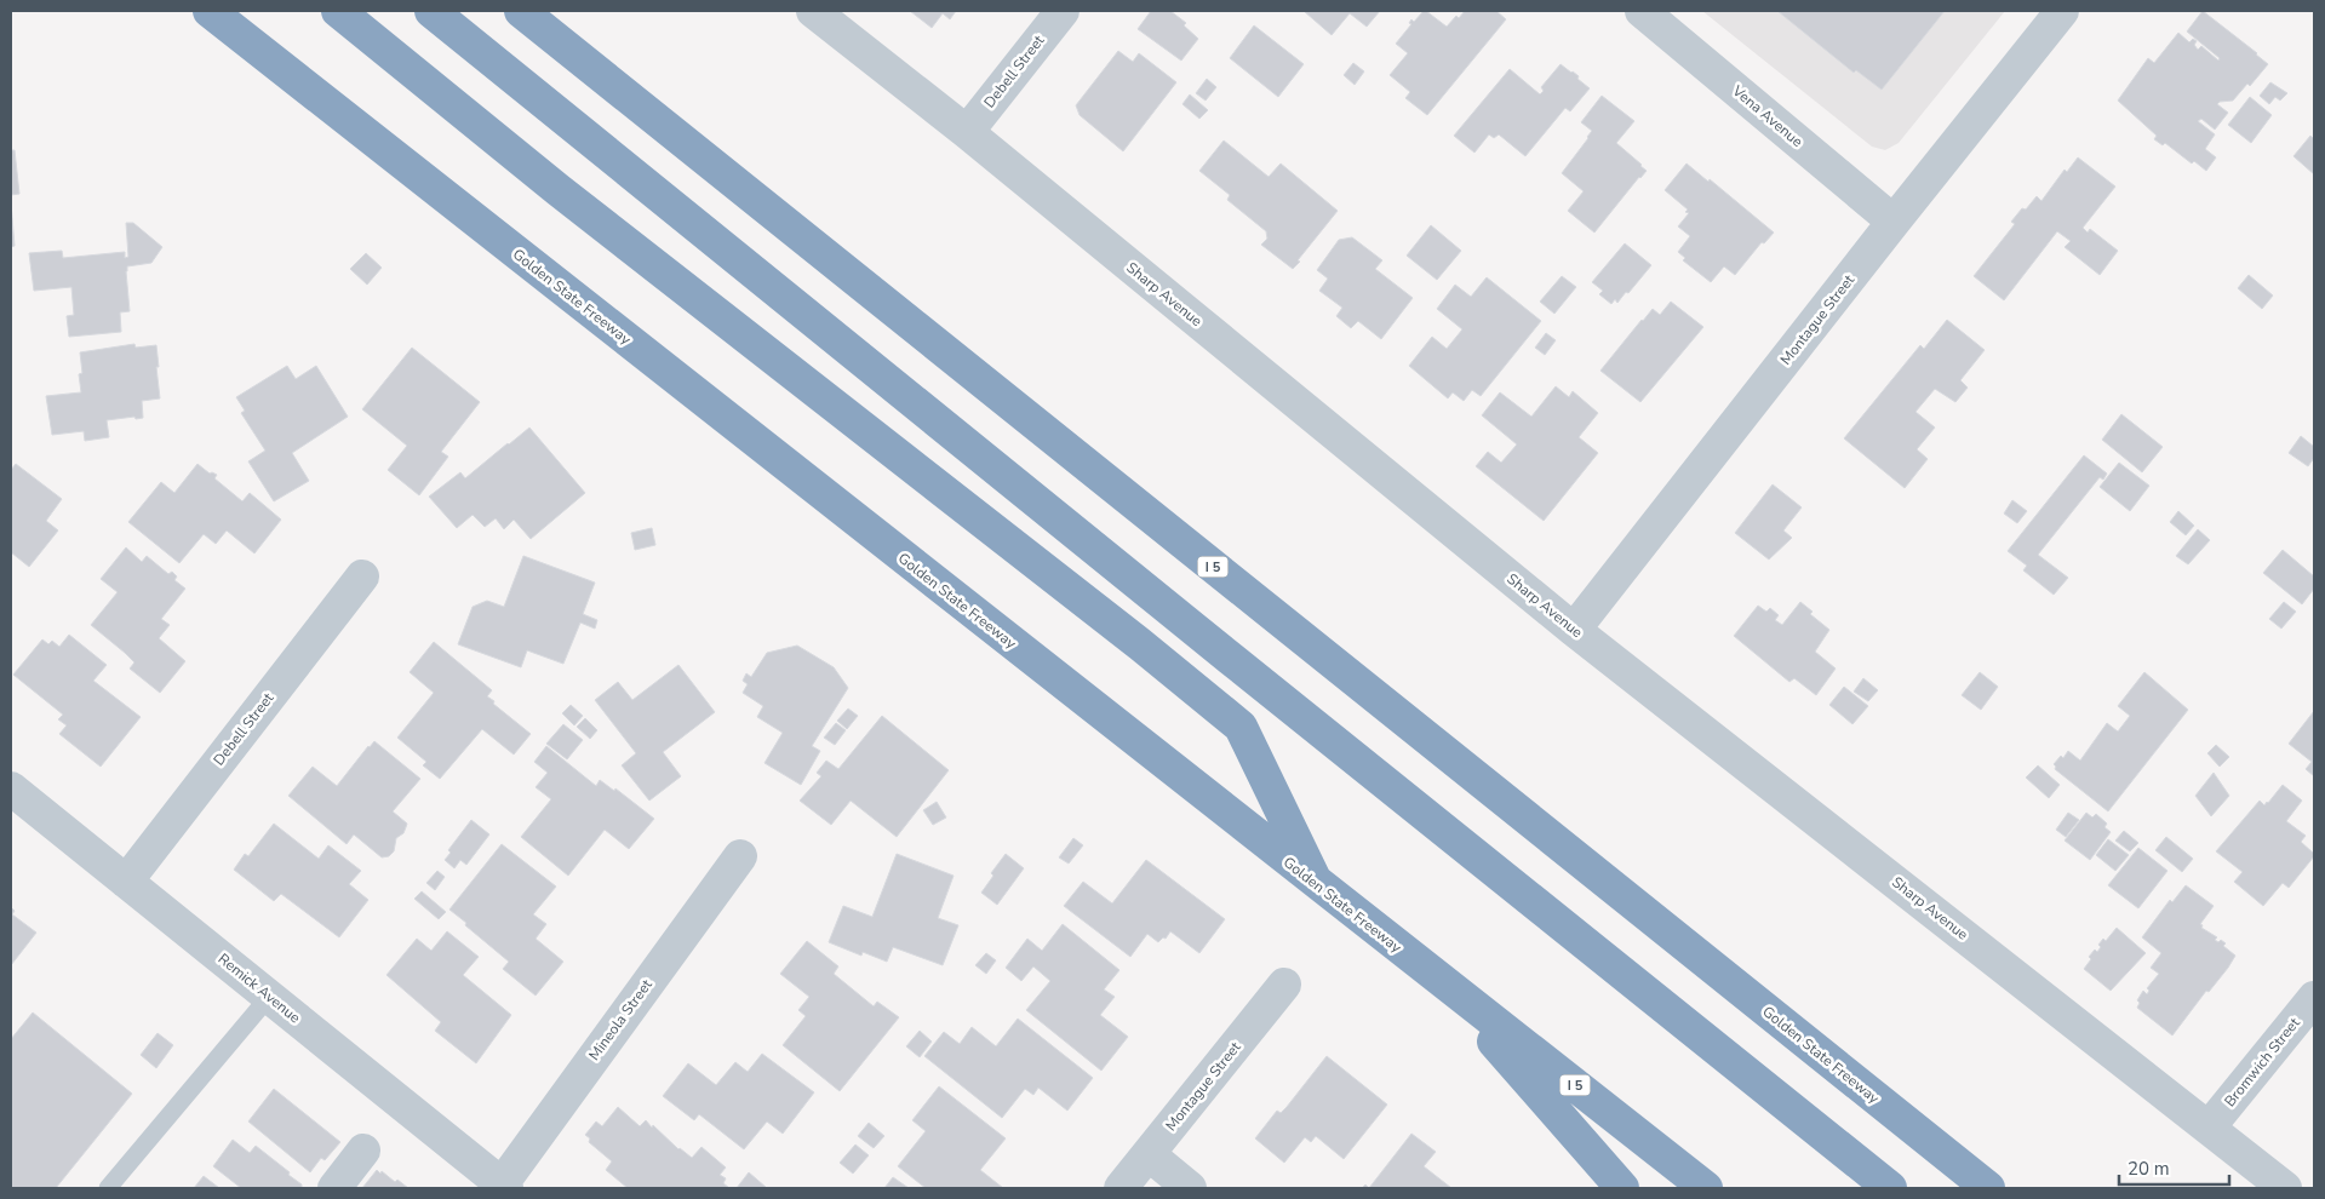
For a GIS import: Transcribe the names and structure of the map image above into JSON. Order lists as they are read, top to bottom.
{
  "streets": {
    "highway": ["Golden State Freeway", "I 5"],
    "street": [
      "Debell Street",
      "Vena Avenue",
      "Sharp Avenue",
      "Montague Street",
      "Remick Avenue",
      "Mineola Street",
      "Bromwich Street"
    ]
  },
  "crossings": [
    ["Debell Street", "Sharp Avenue"],
    ["Debell Street", "Remick Avenue"],
    ["Vena Avenue", "Montague Street"],
    ["Sharp Avenue", "Montague Street"],
    ["Sharp Avenue", "Bromwich Street"],
    ["Remick Avenue", "Mineola Street"]
  ],
  "scale_bar": "20 m"
}
